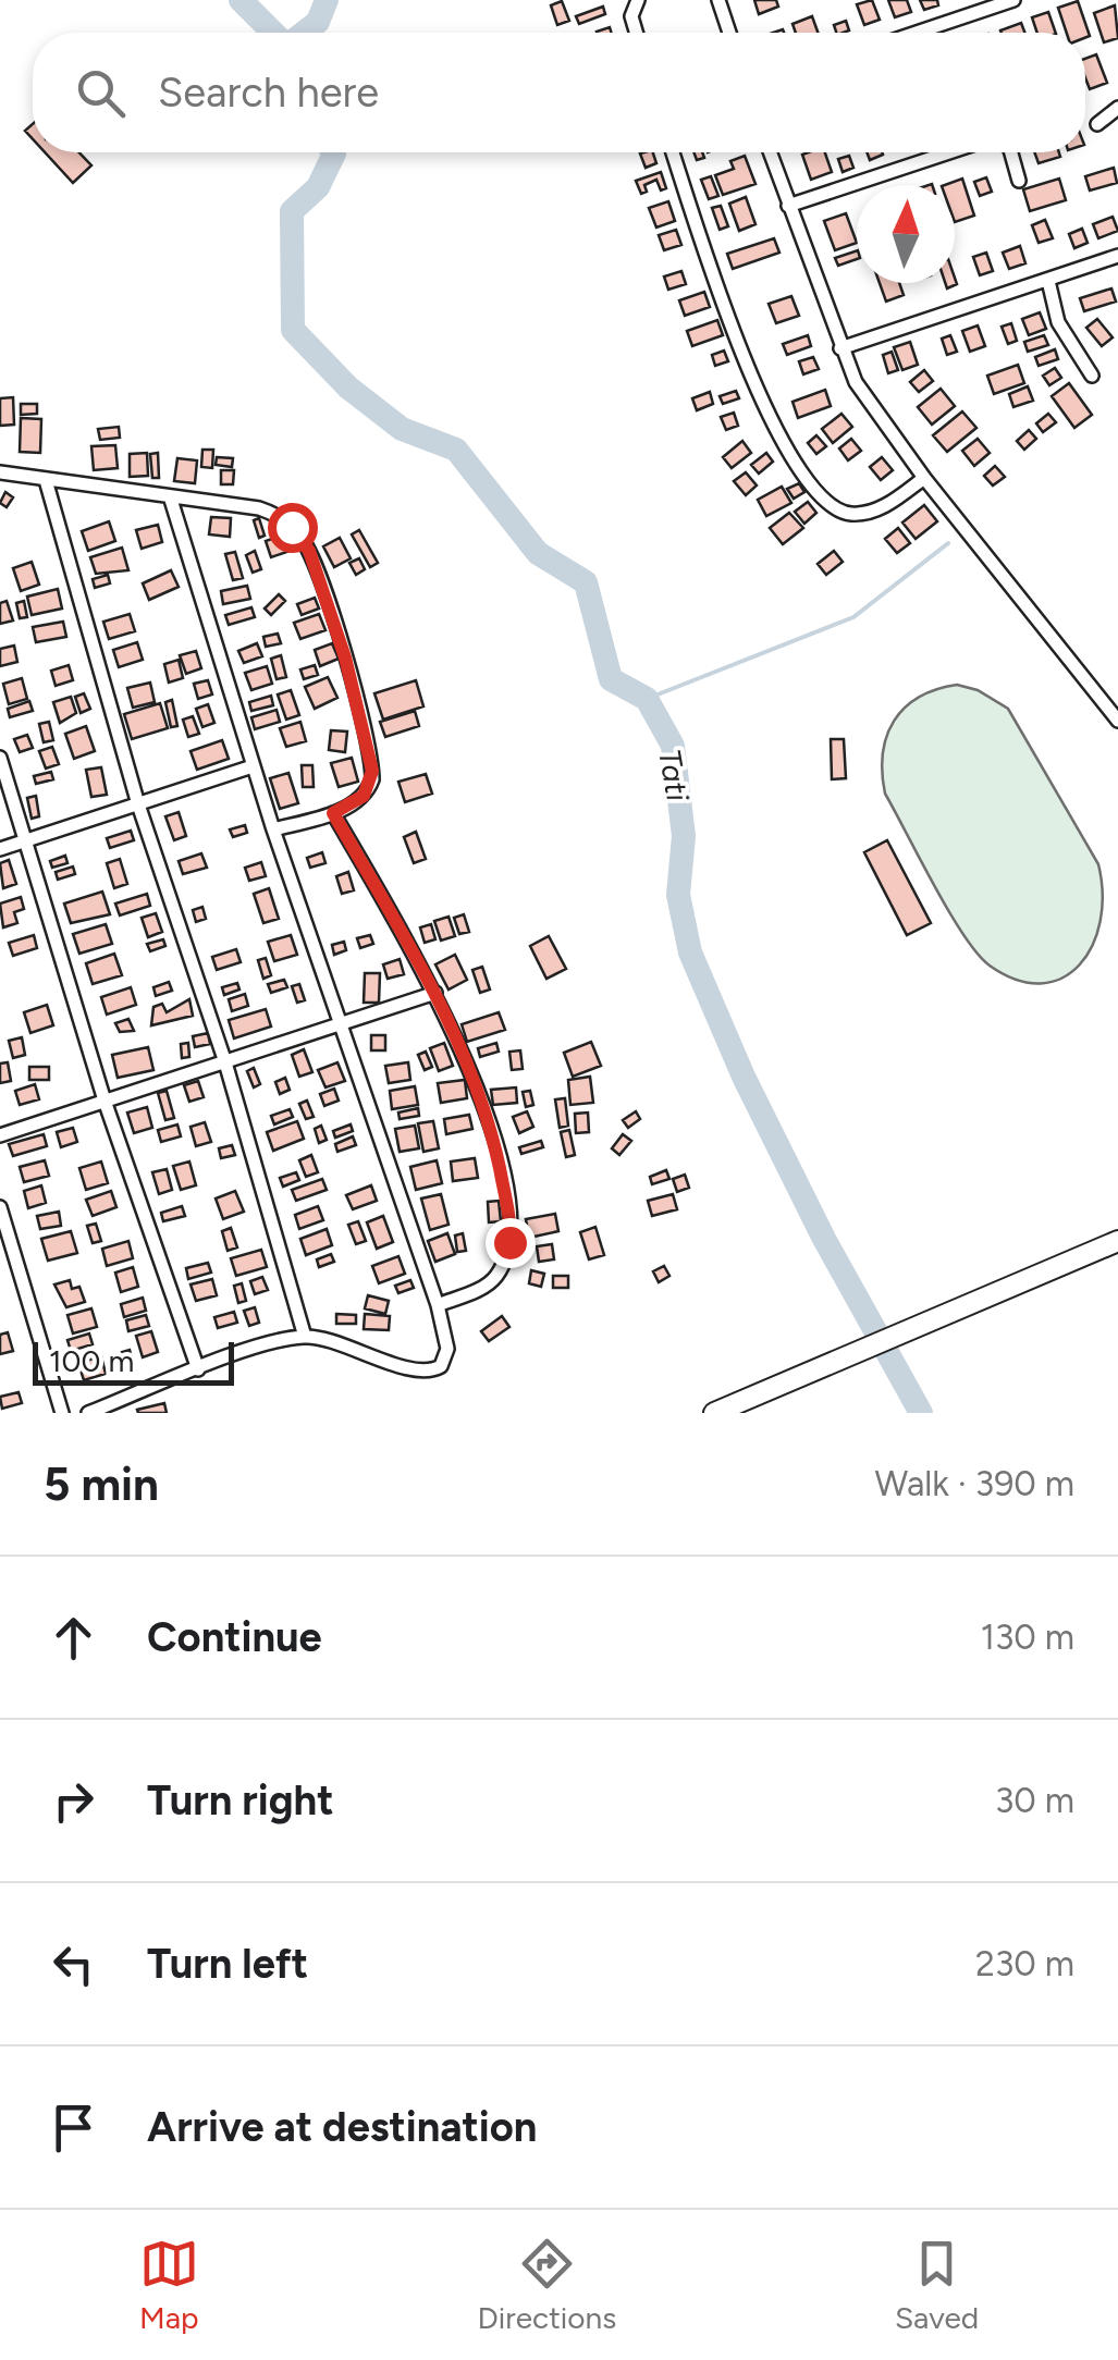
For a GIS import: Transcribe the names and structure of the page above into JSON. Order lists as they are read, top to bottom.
{
  "water": ["Tati"],
  "scale_bar": "100 m",
  "north": "top",
  "page": {
    "search": "Search here",
    "scale": "100 m",
    "heading": ["5 min", "Walk · 390 m"],
    "list": [
      ["Continue", "130 m"],
      ["Turn right", "30 m"],
      ["Turn left", "230 m"],
      "Arrive at destination"
    ],
    "nav": ["Map", "Directions", "Saved"]
  }
}
